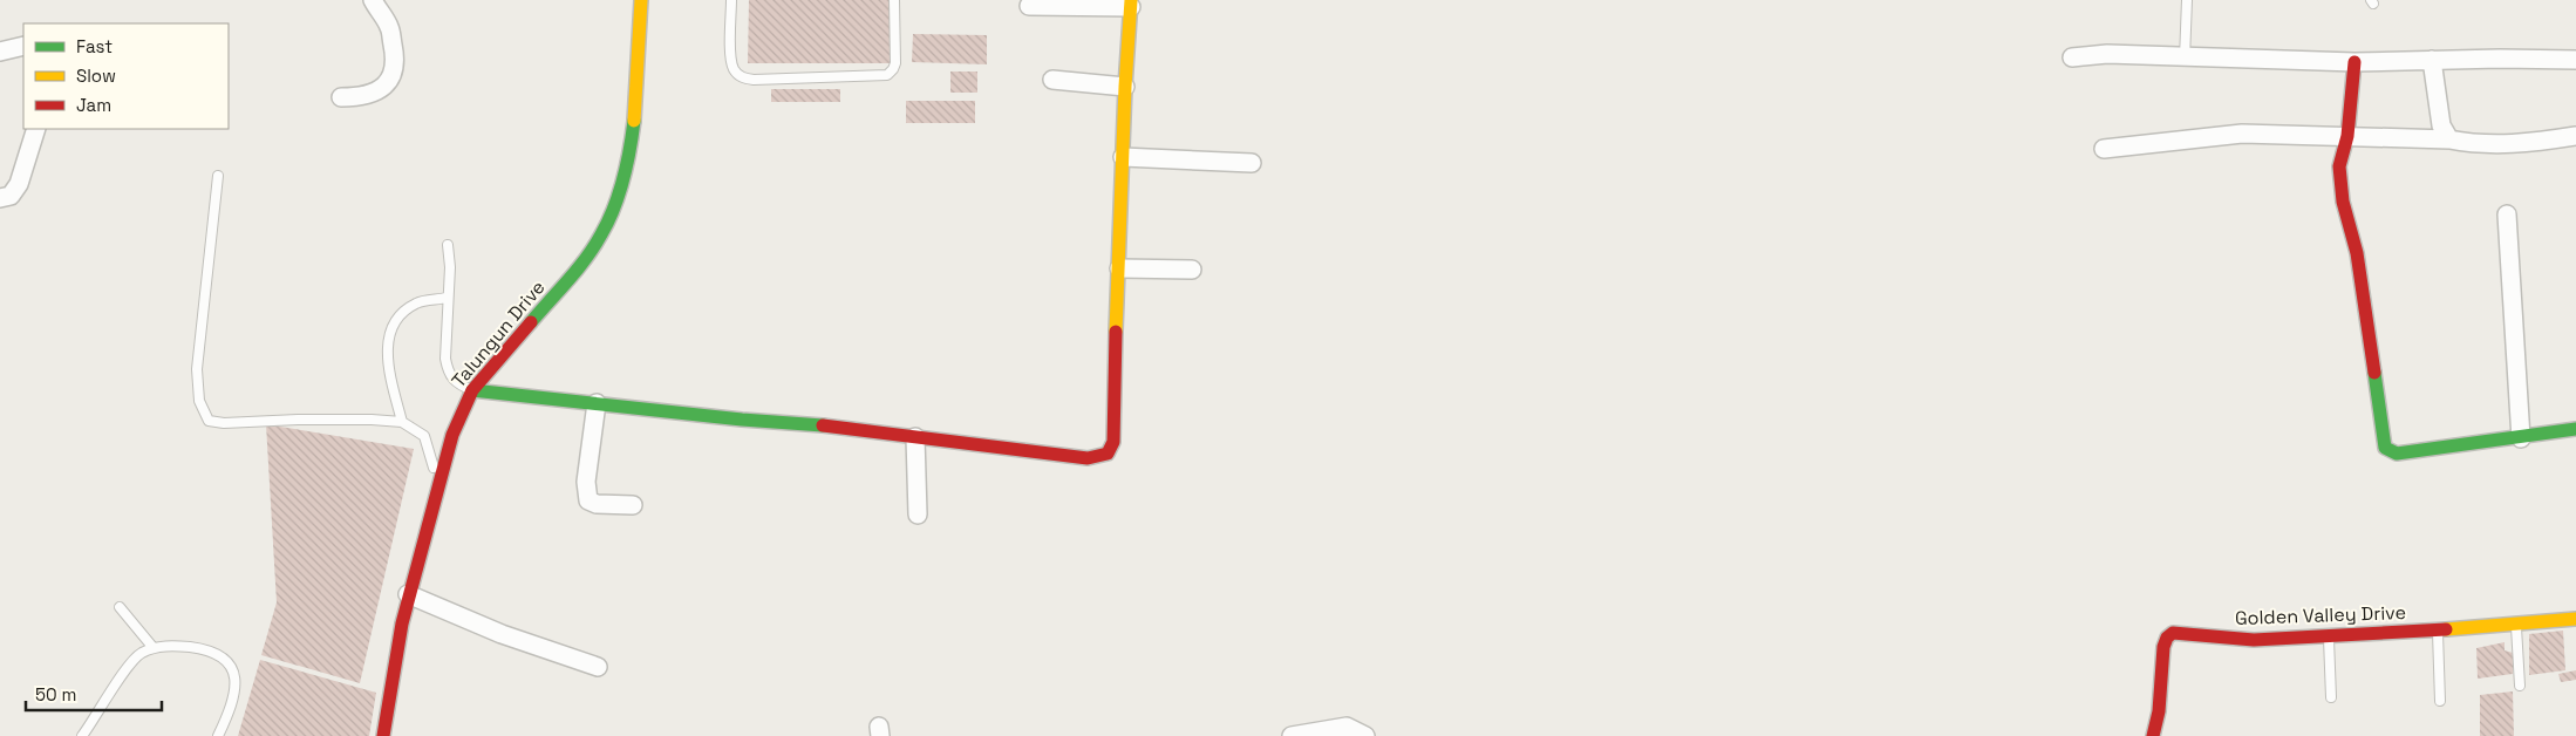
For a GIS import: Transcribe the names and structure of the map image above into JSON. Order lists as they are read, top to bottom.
{
  "streets": {
    "street": ["Talungun Drive", "Golden Valley Drive"]
  },
  "legend": ["Fast", "Slow", "Jam"],
  "scale_bar": "50 m"
}
